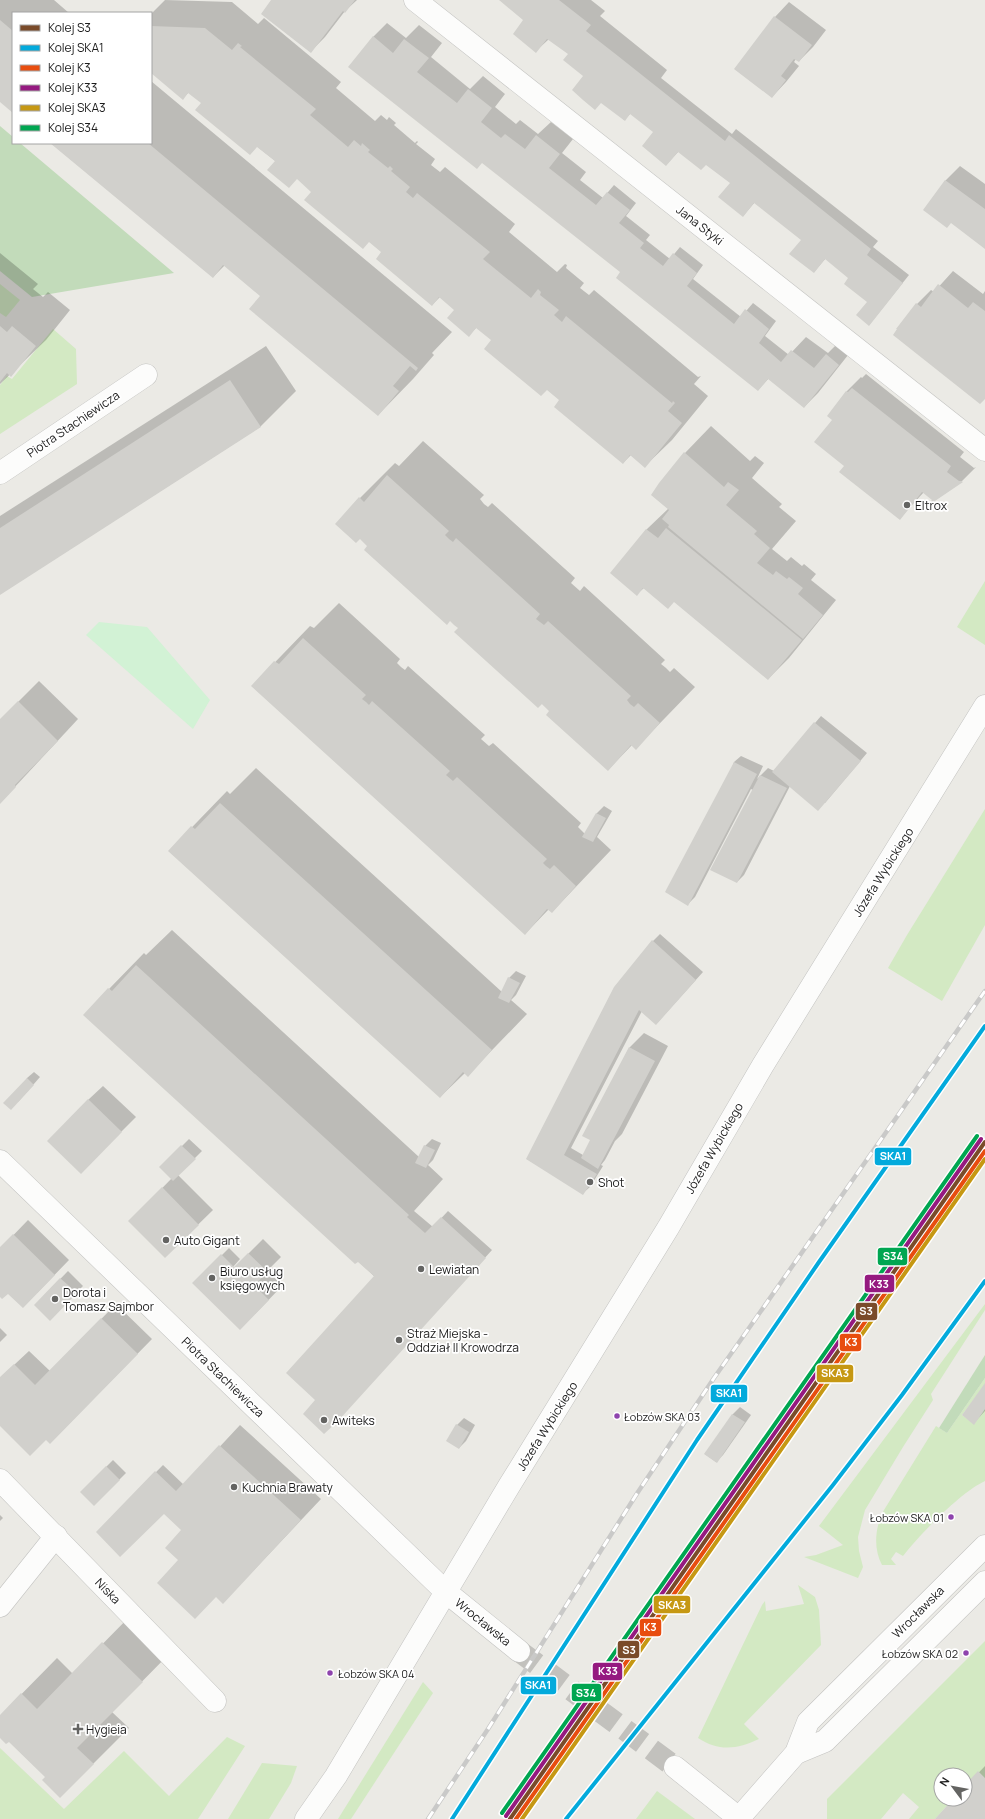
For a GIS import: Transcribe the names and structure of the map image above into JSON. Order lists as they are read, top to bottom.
{
  "streets": {
    "street": [
      "Jana Styki",
      "Piotra Stachiewicza",
      "Józefa Wybickiego",
      "Niska",
      "Wrocławska"
    ]
  },
  "crossings": [
    ["Piotra Stachiewicza", "Józefa Wybickiego"],
    ["Piotra Stachiewicza", "Wrocławska"],
    ["Józefa Wybickiego", "Wrocławska"]
  ],
  "places": {
    "other": [
      "Eltrox",
      "Shot",
      "Auto Gigant",
      "Lewiatan",
      "Biuro usług księgowych",
      "Dorota i Tomasz Sajmbor",
      "Straż Miejska - Oddział II Krowodrza",
      "Łobzów SKA 03",
      "Awiteks",
      "Kuchnia Brawaty",
      "Łobzów SKA 01",
      "Łobzów SKA 02",
      "Łobzów SKA 04"
    ],
    "health": ["Hygieia"]
  },
  "lines": [
    "rail line SKA1",
    "rail line S34",
    "rail line K33",
    "rail line S3",
    "rail line K3",
    "rail line SKA3"
  ],
  "legend": [
    "Kolej S3",
    "Kolej SKA1",
    "Kolej K3",
    "Kolej K33",
    "Kolej SKA3",
    "Kolej S34"
  ],
  "north": "top left"
}
